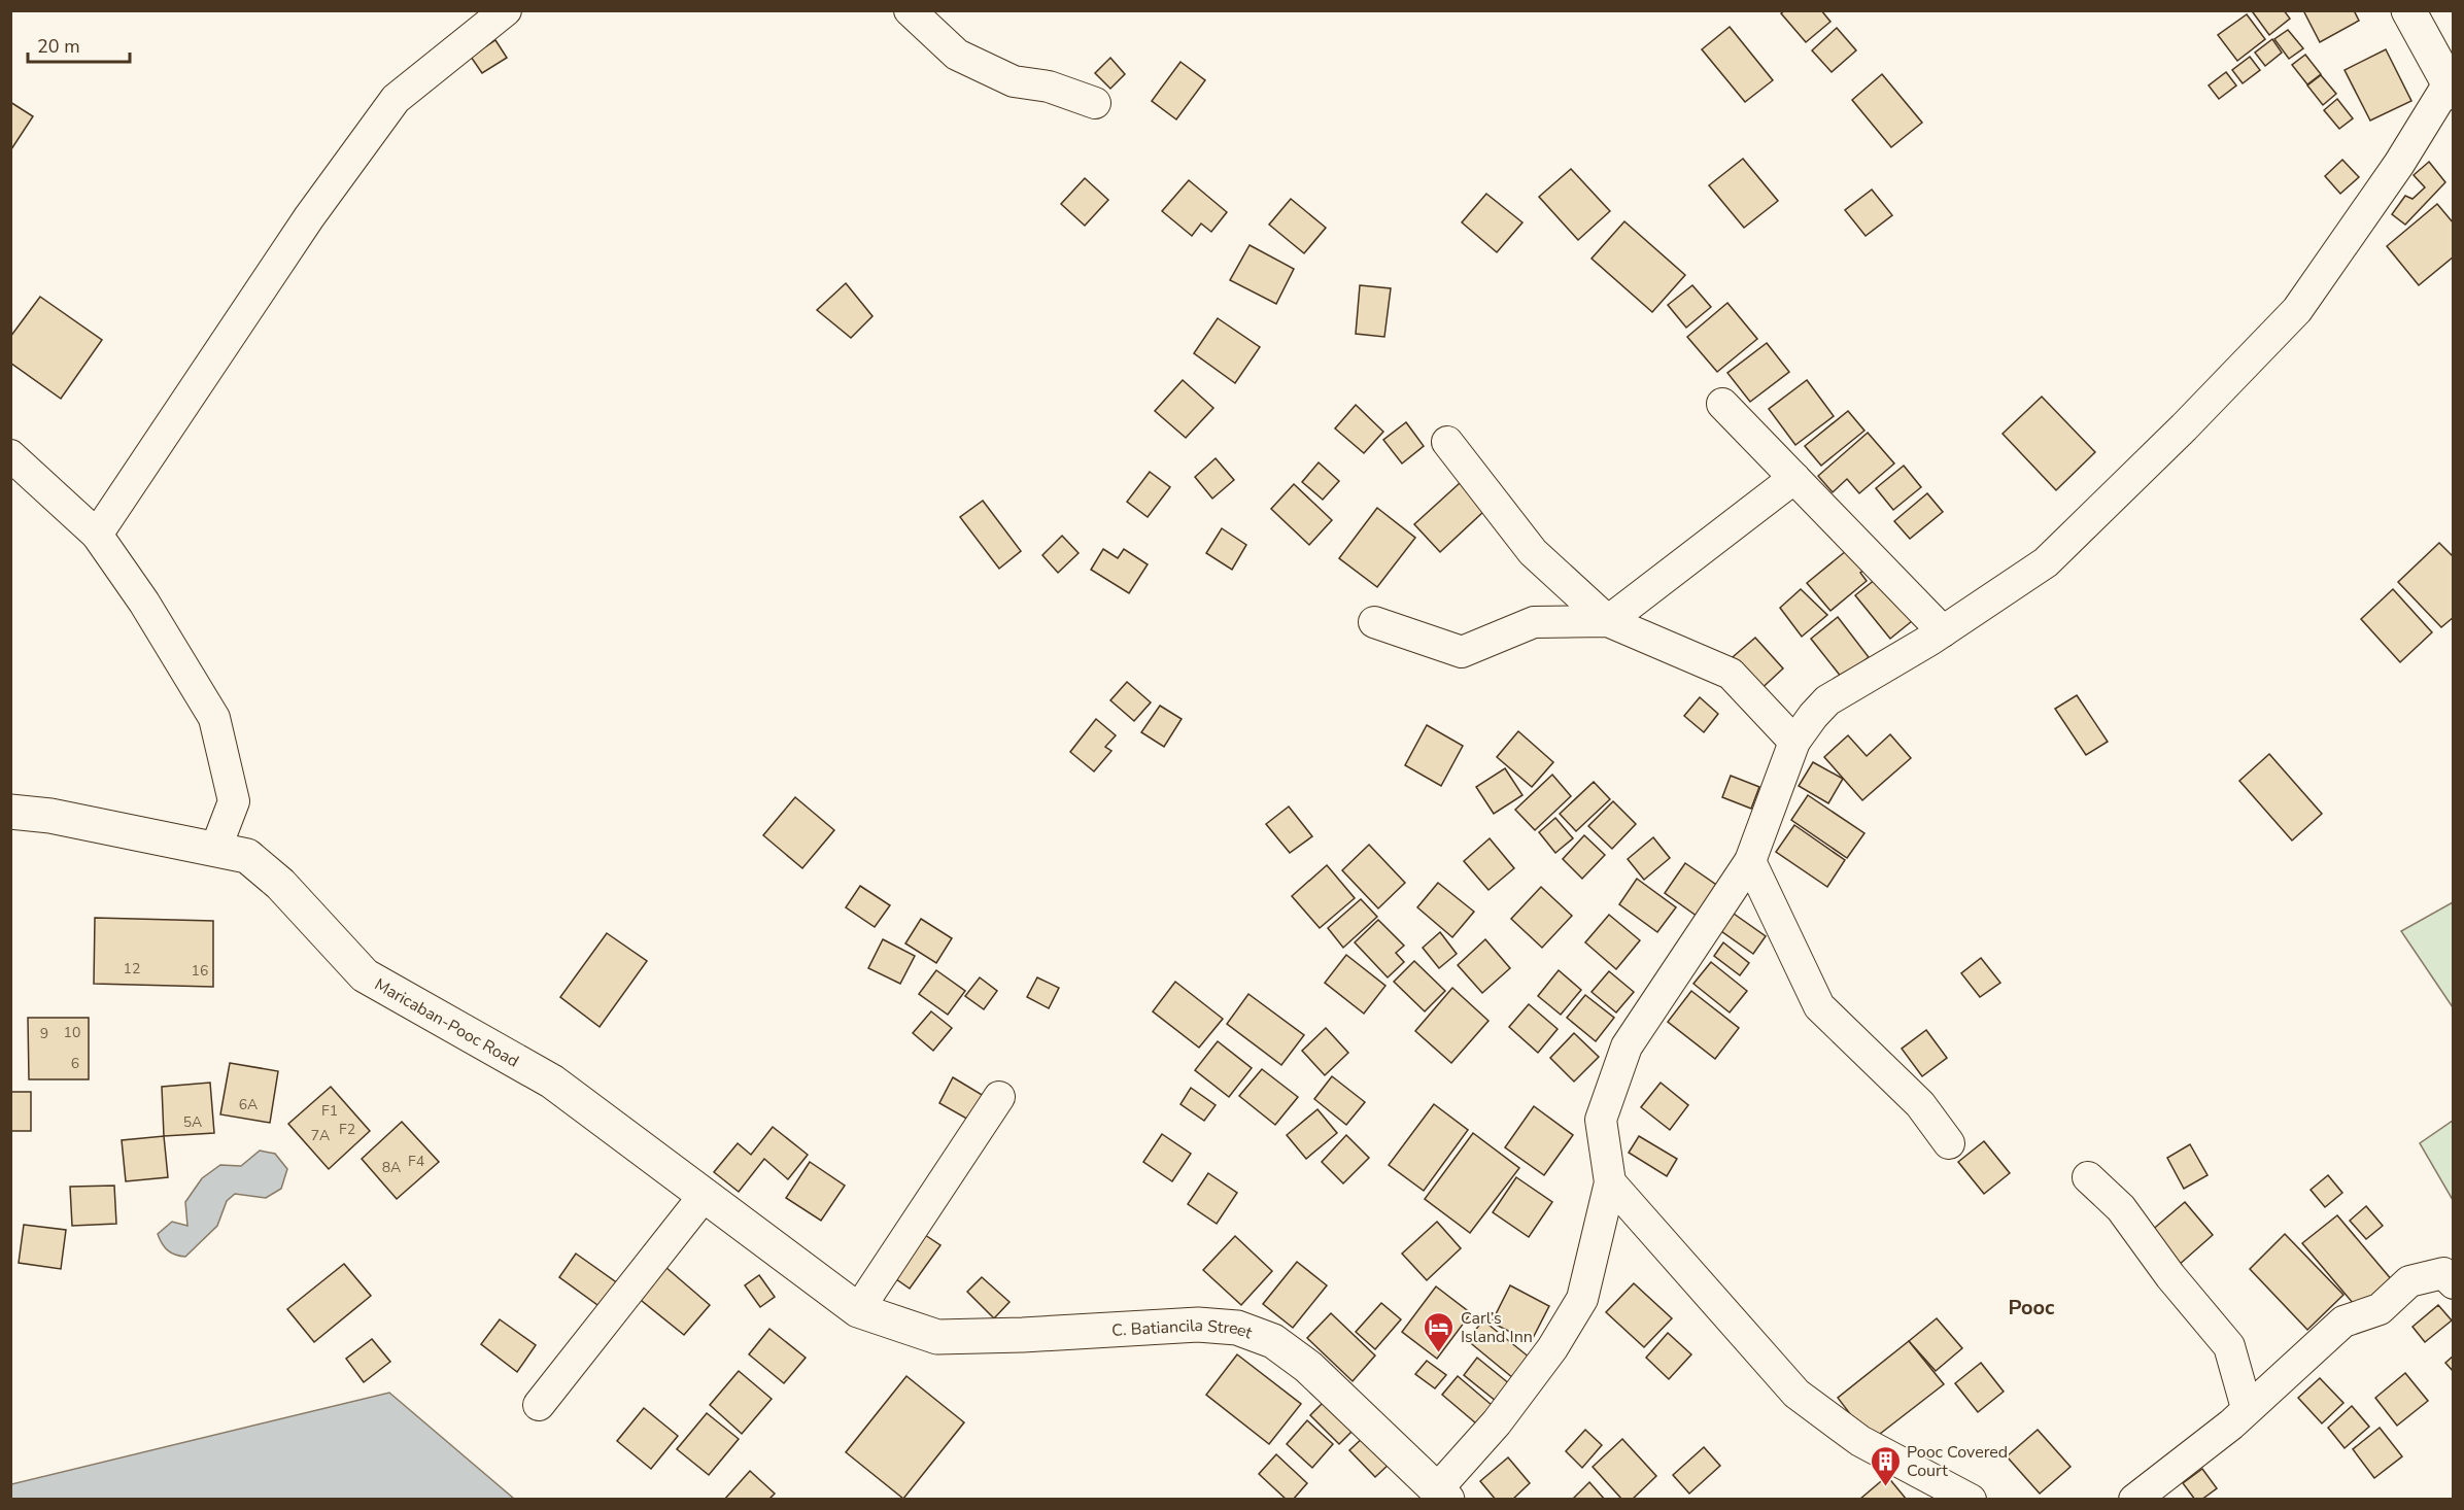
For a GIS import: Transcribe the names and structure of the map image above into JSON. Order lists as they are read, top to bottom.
{
  "streets": {
    "street": ["Maricaban-Pooc Road", "C. Batiancila Street"]
  },
  "crossings": [
    ["Maricaban-Pooc Road", "C. Batiancila Street"]
  ],
  "districts": ["Pooc"],
  "places": {
    "hotel": ["Carl’s Island Inn"],
    "building": ["Pooc Covered Court"]
  },
  "house_numbers": [
    "12",
    "16",
    "10",
    "9",
    "6",
    "6A",
    "F1",
    "5A",
    "F2",
    "7A",
    "F4",
    "8A"
  ],
  "scale_bar": "20 m"
}
